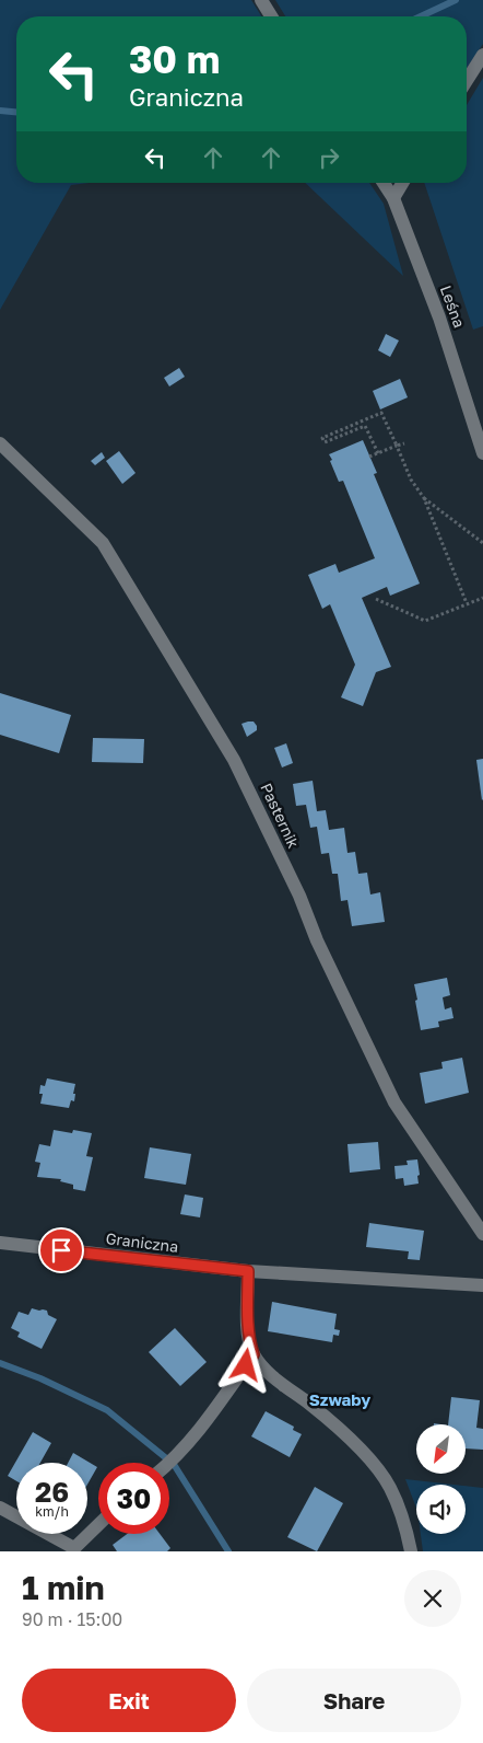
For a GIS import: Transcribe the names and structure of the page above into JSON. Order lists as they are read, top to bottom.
{
  "streets": {
    "street": ["Leśna", "Pasternik", "Graniczna"]
  },
  "districts": ["Szwaby"],
  "north": "bottom left",
  "page": {
    "turn": ["30 m", "Graniczna"],
    "speed": "26 km/h",
    "limit": "30",
    "heading": ["1 min", "90 m · 15:00"],
    "buttons": ["Exit", "Share"]
  }
}
